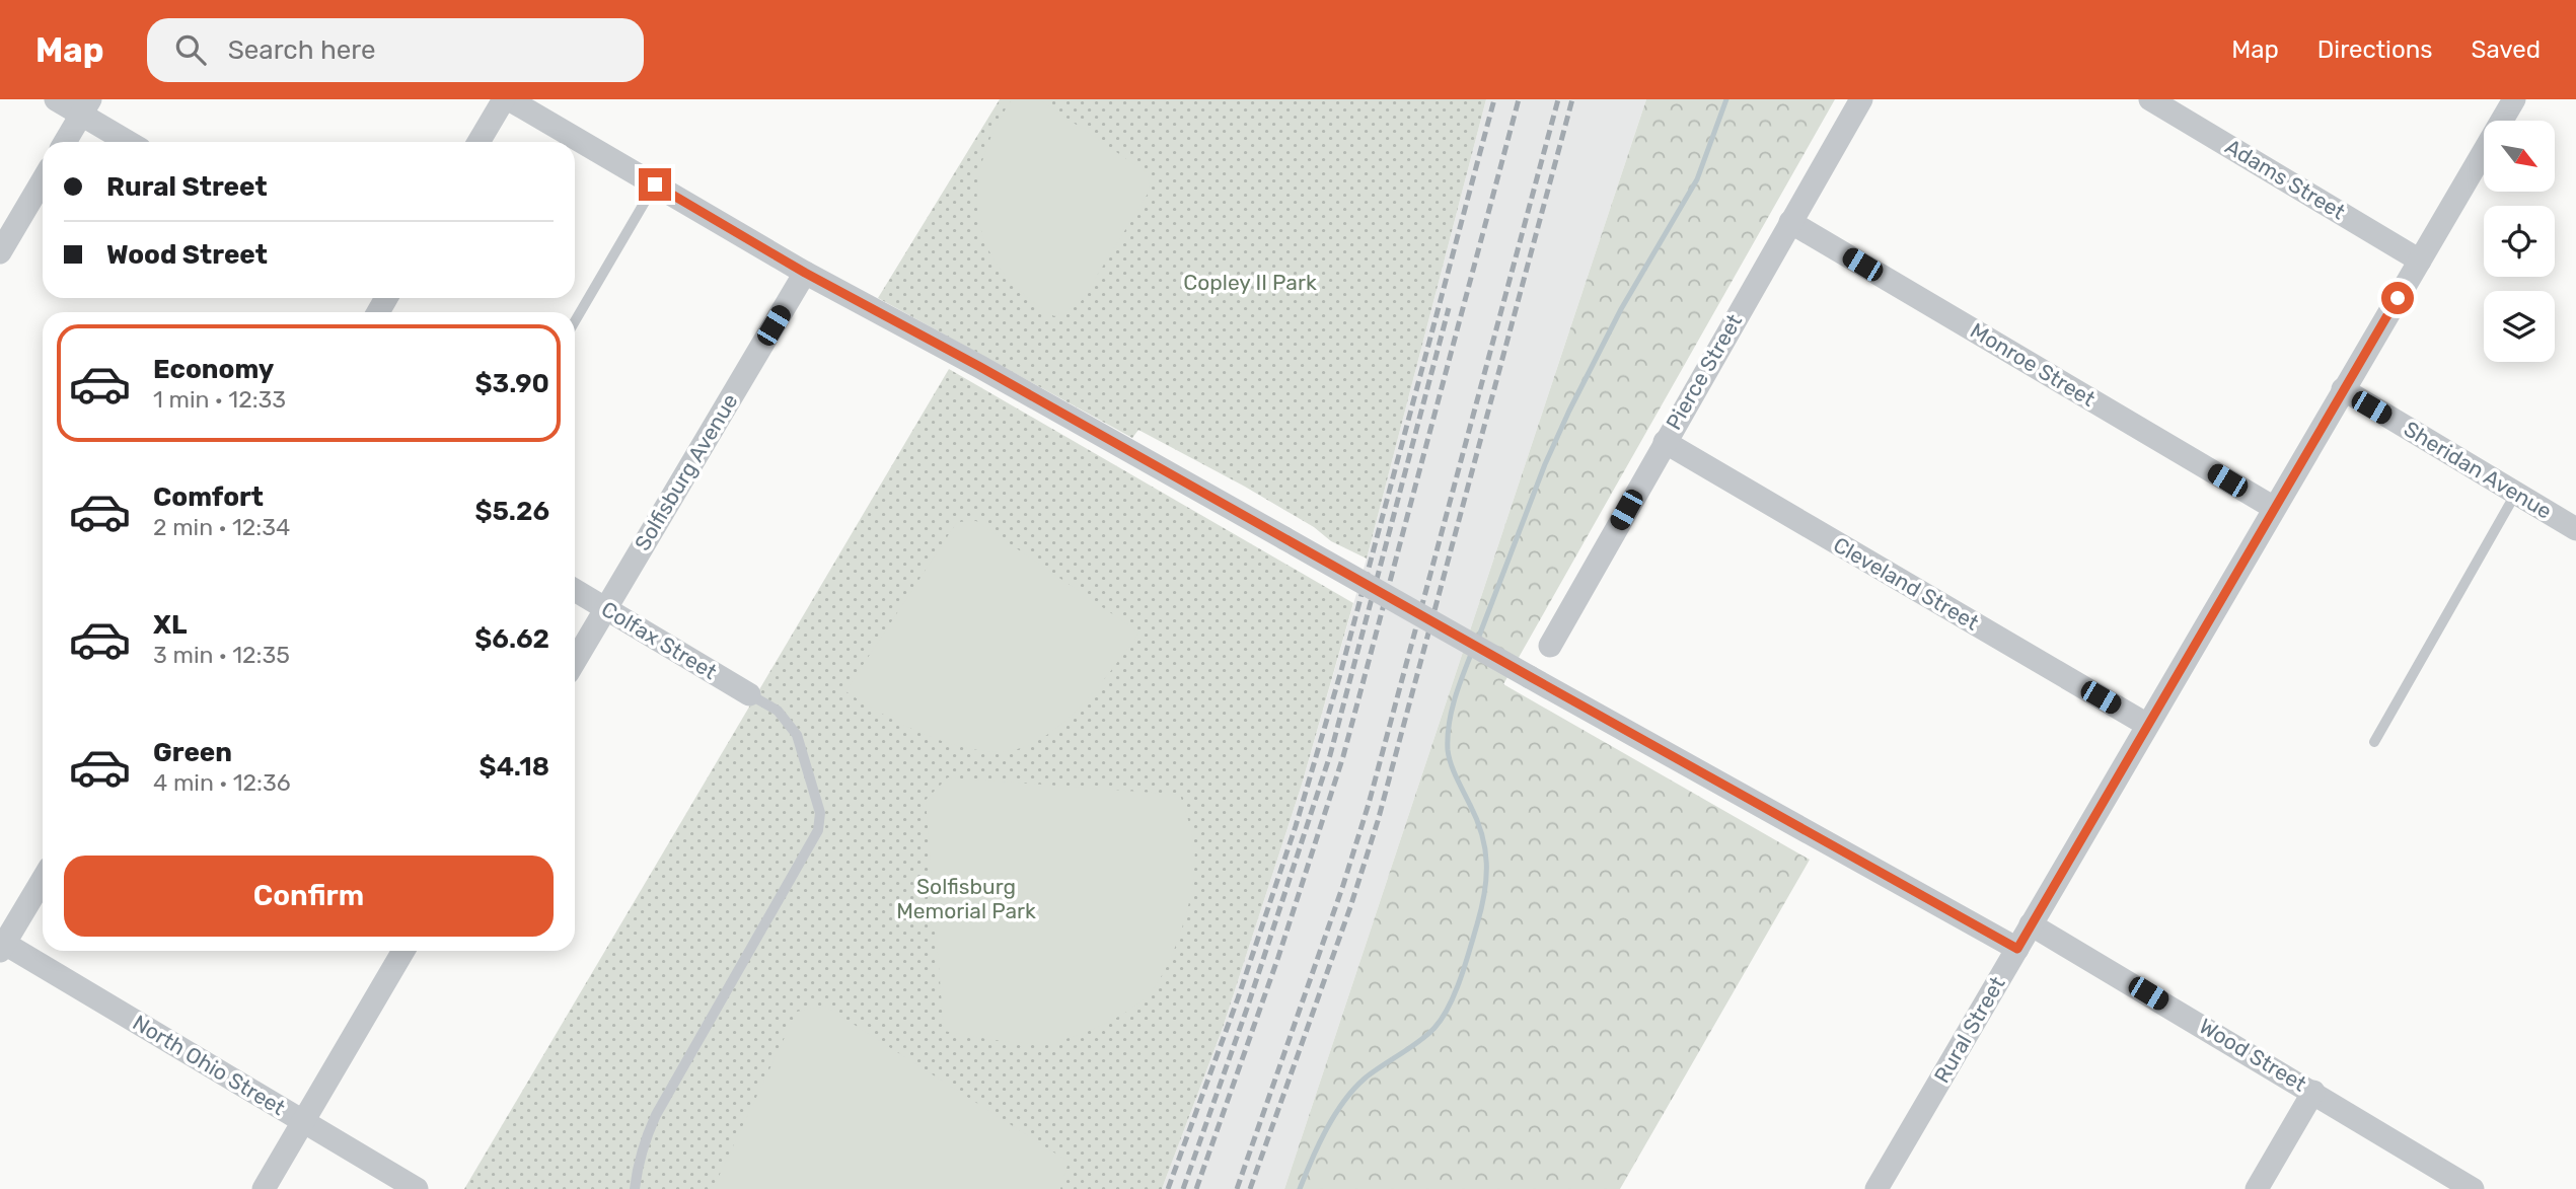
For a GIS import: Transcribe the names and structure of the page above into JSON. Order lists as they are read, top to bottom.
{
  "streets": {
    "street": [
      "Adams Street",
      "Monroe Street",
      "Pierce Street",
      "Sheridan Avenue",
      "Solfisburg Avenue",
      "Cleveland Street",
      "Colfax Street",
      "Rural Street",
      "Wood Street",
      "North Ohio Street"
    ]
  },
  "crossings": [
    ["Adams Street", "Rural Street"],
    ["Monroe Street", "Pierce Street"],
    ["Monroe Street", "Rural Street"],
    ["Pierce Street", "Cleveland Street"],
    ["Sheridan Avenue", "Rural Street"],
    ["Solfisburg Avenue", "Colfax Street"],
    ["Cleveland Street", "Rural Street"],
    ["Rural Street", "Wood Street"]
  ],
  "parks": ["Copley II Park", "Solfisburg Memorial Park"],
  "north": "bottom right",
  "page": {
    "header": "Map",
    "search": "Search here",
    "nav": ["Map", "Directions", "Saved"],
    "banner": ["Rural Street", "Wood Street"],
    "list": [
      {
        "name": "Economy",
        "note": "1 min · 12:33",
        "value": "$3.90"
      },
      {
        "name": "Comfort",
        "note": "2 min · 12:34",
        "value": "$5.26"
      },
      {
        "name": "XL",
        "note": "3 min · 12:35",
        "value": "$6.62"
      },
      {
        "name": "Green",
        "note": "4 min · 12:36",
        "value": "$4.18"
      }
    ],
    "buttons": "Confirm"
  }
}
